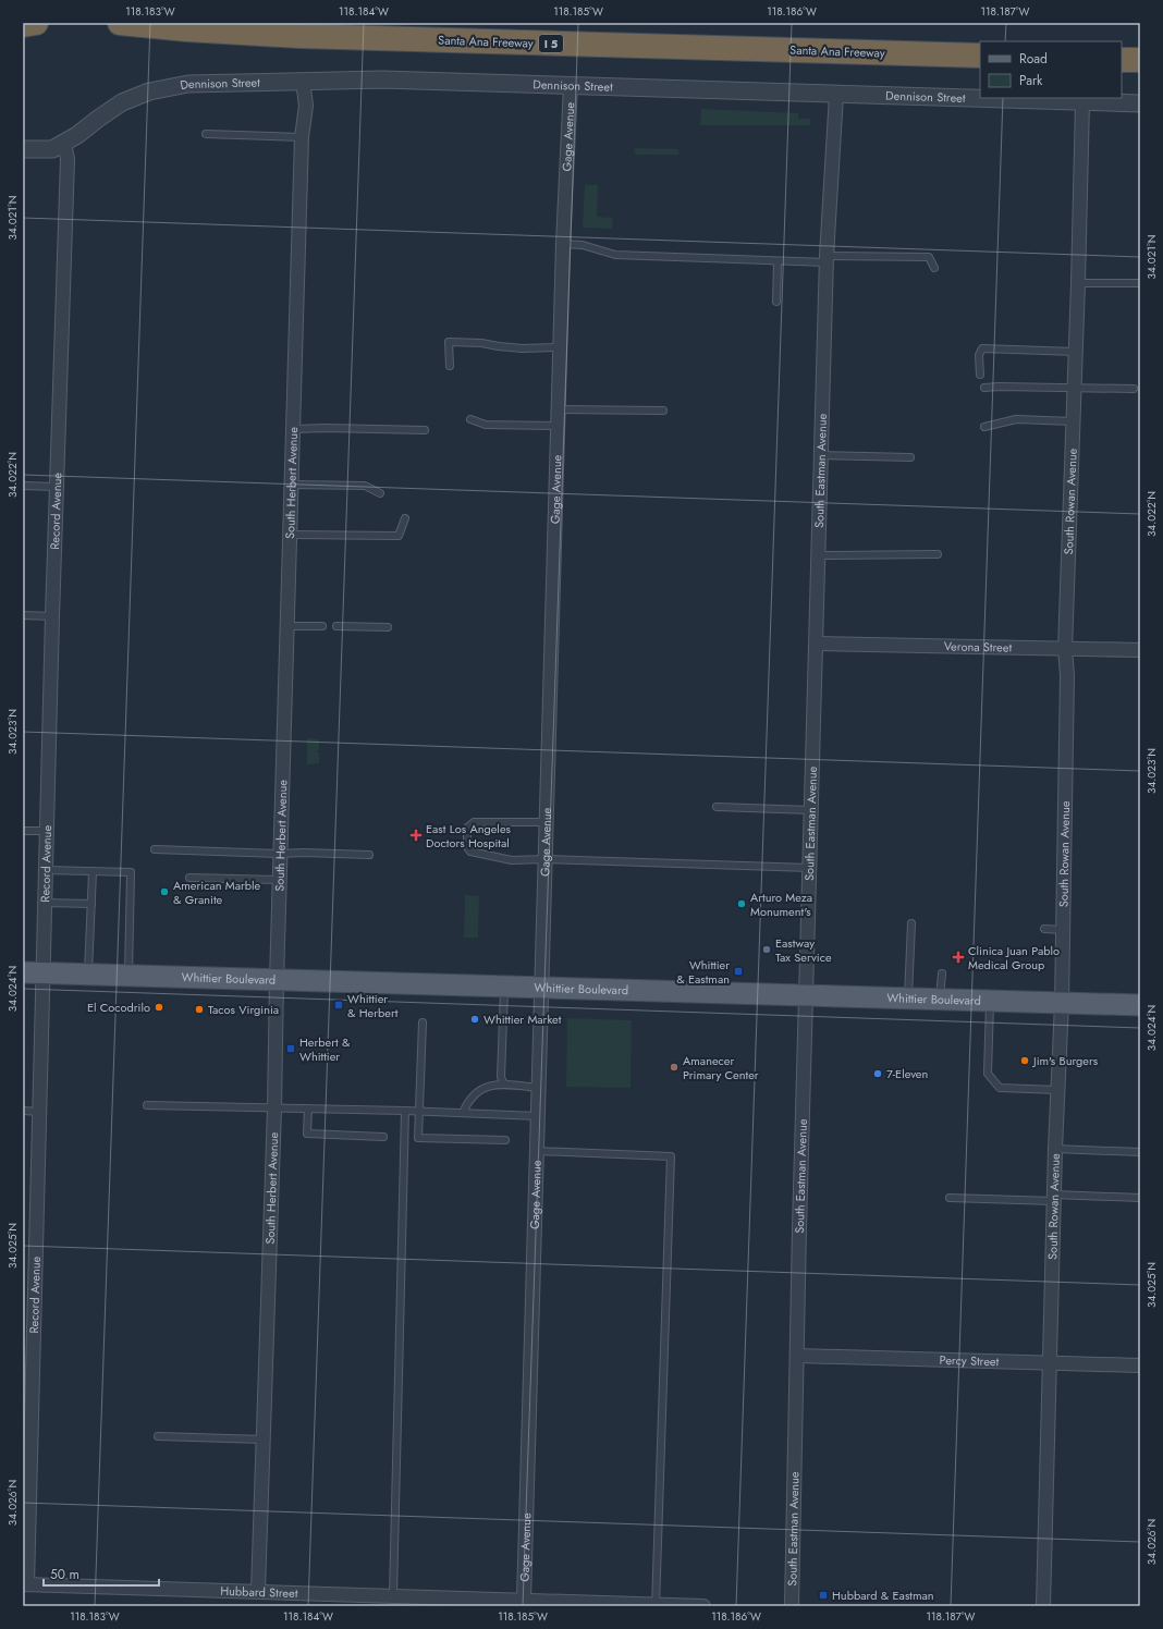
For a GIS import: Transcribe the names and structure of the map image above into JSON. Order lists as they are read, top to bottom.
{
  "streets": {
    "highway": ["Santa Ana Freeway", "I 5"],
    "main road": ["Whittier Boulevard"],
    "street": [
      "Dennison Street",
      "Gage Avenue",
      "South Eastman Avenue",
      "South Herbert Avenue",
      "South Rowan Avenue",
      "Record Avenue",
      "Verona Street",
      "Percy Street",
      "Hubbard Street"
    ]
  },
  "crossings": [
    ["Dennison Street", "Gage Avenue"],
    ["Dennison Street", "South Eastman Avenue"],
    ["Dennison Street", "South Herbert Avenue"],
    ["Dennison Street", "South Rowan Avenue"],
    ["Dennison Street", "Record Avenue"],
    ["Gage Avenue", "Whittier Boulevard"],
    ["Gage Avenue", "Hubbard Street"],
    ["South Eastman Avenue", "Verona Street"],
    ["South Eastman Avenue", "Whittier Boulevard"],
    ["South Eastman Avenue", "Percy Street"],
    ["South Herbert Avenue", "Whittier Boulevard"],
    ["South Herbert Avenue", "Hubbard Street"],
    ["South Rowan Avenue", "Verona Street"],
    ["South Rowan Avenue", "Whittier Boulevard"],
    ["South Rowan Avenue", "Percy Street"],
    ["Record Avenue", "Whittier Boulevard"],
    ["Record Avenue", "Hubbard Street"]
  ],
  "places": {
    "health": ["East Los Angeles Doctors Hospital", "Clinica Juan Pablo Medical Group"],
    "other": [
      "American Marble & Granite",
      "Arturo Meza Monument's",
      "Eastway Tax Service",
      "El Cocodrilo",
      "Tacos Virginia",
      "Whittier Market",
      "Jim's Burgers",
      "Amanecer Primary Center",
      "7-Eleven"
    ],
    "transit": [
      "Whittier & Eastman",
      "Whittier & Herbert",
      "Herbert & Whittier",
      "Hubbard & Eastman"
    ]
  },
  "legend": ["Road", "Park"],
  "scale_bar": "50 m",
  "coordinates": [
    "118.183°W",
    "118.184°W",
    "118.185°W",
    "118.186°W",
    "118.187°W",
    "34.021°N",
    "34.022°N",
    "34.023°N",
    "34.024°N",
    "34.025°N",
    "34.026°N"
  ]
}
